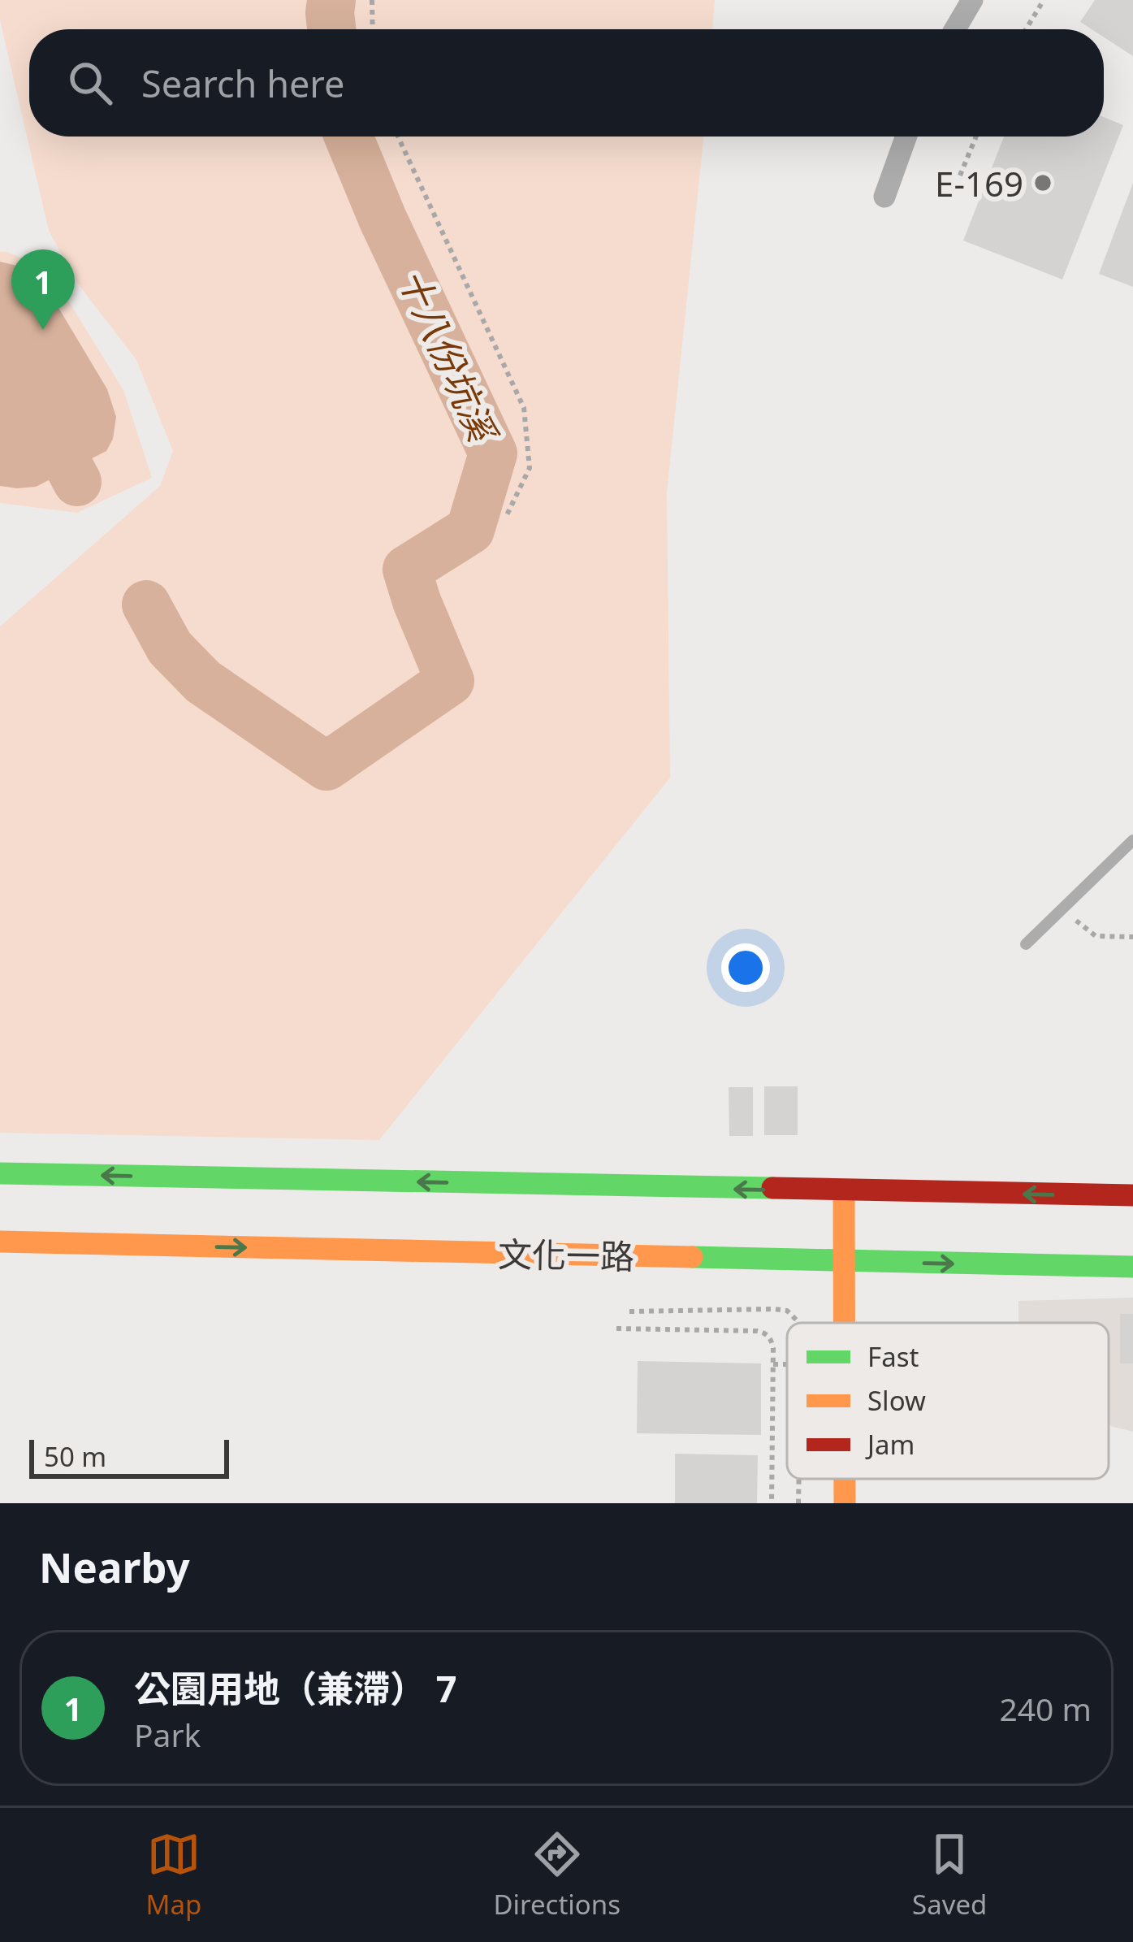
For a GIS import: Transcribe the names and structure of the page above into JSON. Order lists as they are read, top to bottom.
{
  "streets": {
    "street": ["文化一路"]
  },
  "water": ["十八份坑溪"],
  "places": ["E-169"],
  "legend": ["Fast", "Slow", "Jam"],
  "scale_bar": "50 m",
  "page": {
    "search": "Search here",
    "pins": "1",
    "scale": "50 m",
    "heading": "Nearby",
    "list": [
      {
        "mark": "1",
        "name": "公園用地（兼滯） 7",
        "note": "Park",
        "value": "240 m"
      }
    ],
    "nav": ["Map", "Directions", "Saved"]
  }
}
